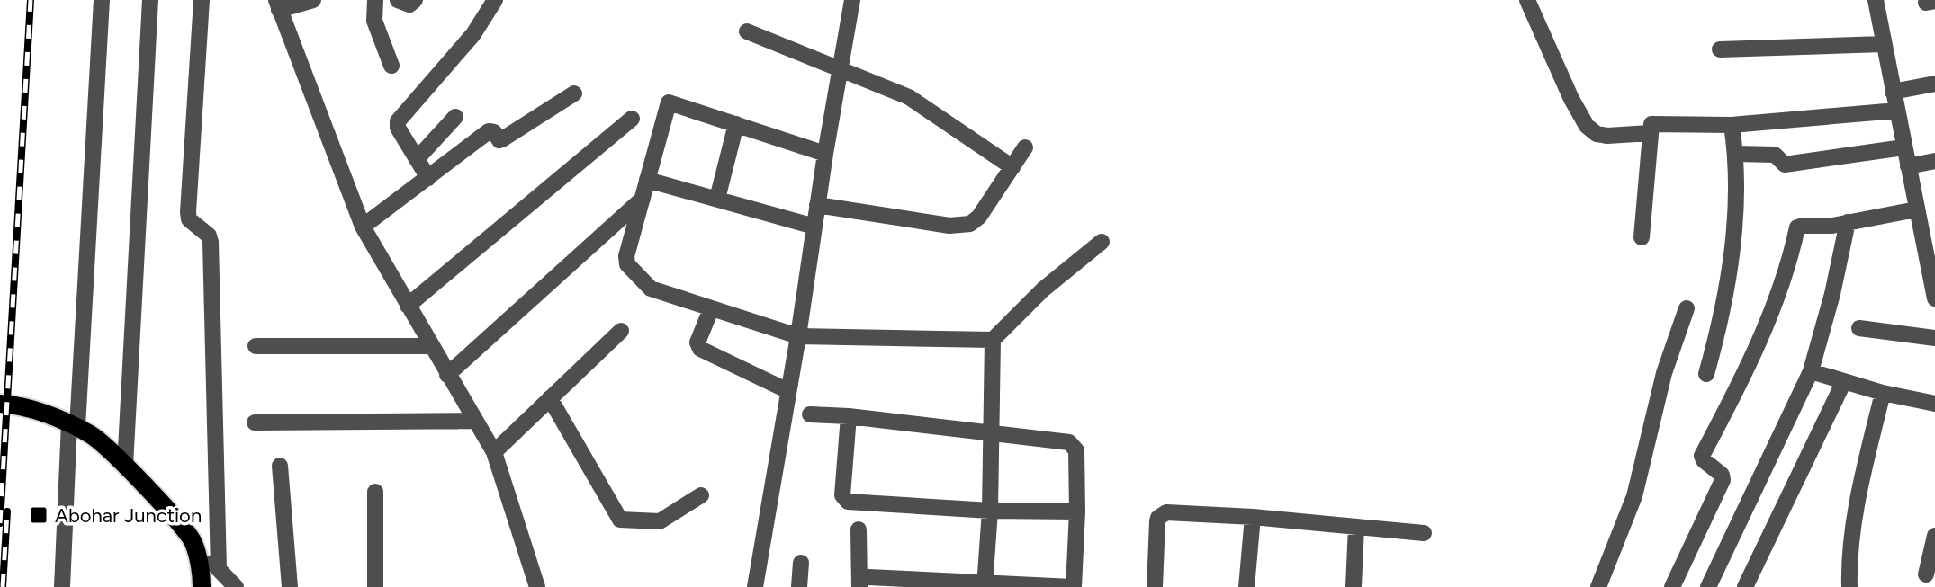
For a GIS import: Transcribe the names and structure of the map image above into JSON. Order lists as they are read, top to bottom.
{
  "places": {
    "transit": ["Abohar Junction"]
  }
}
